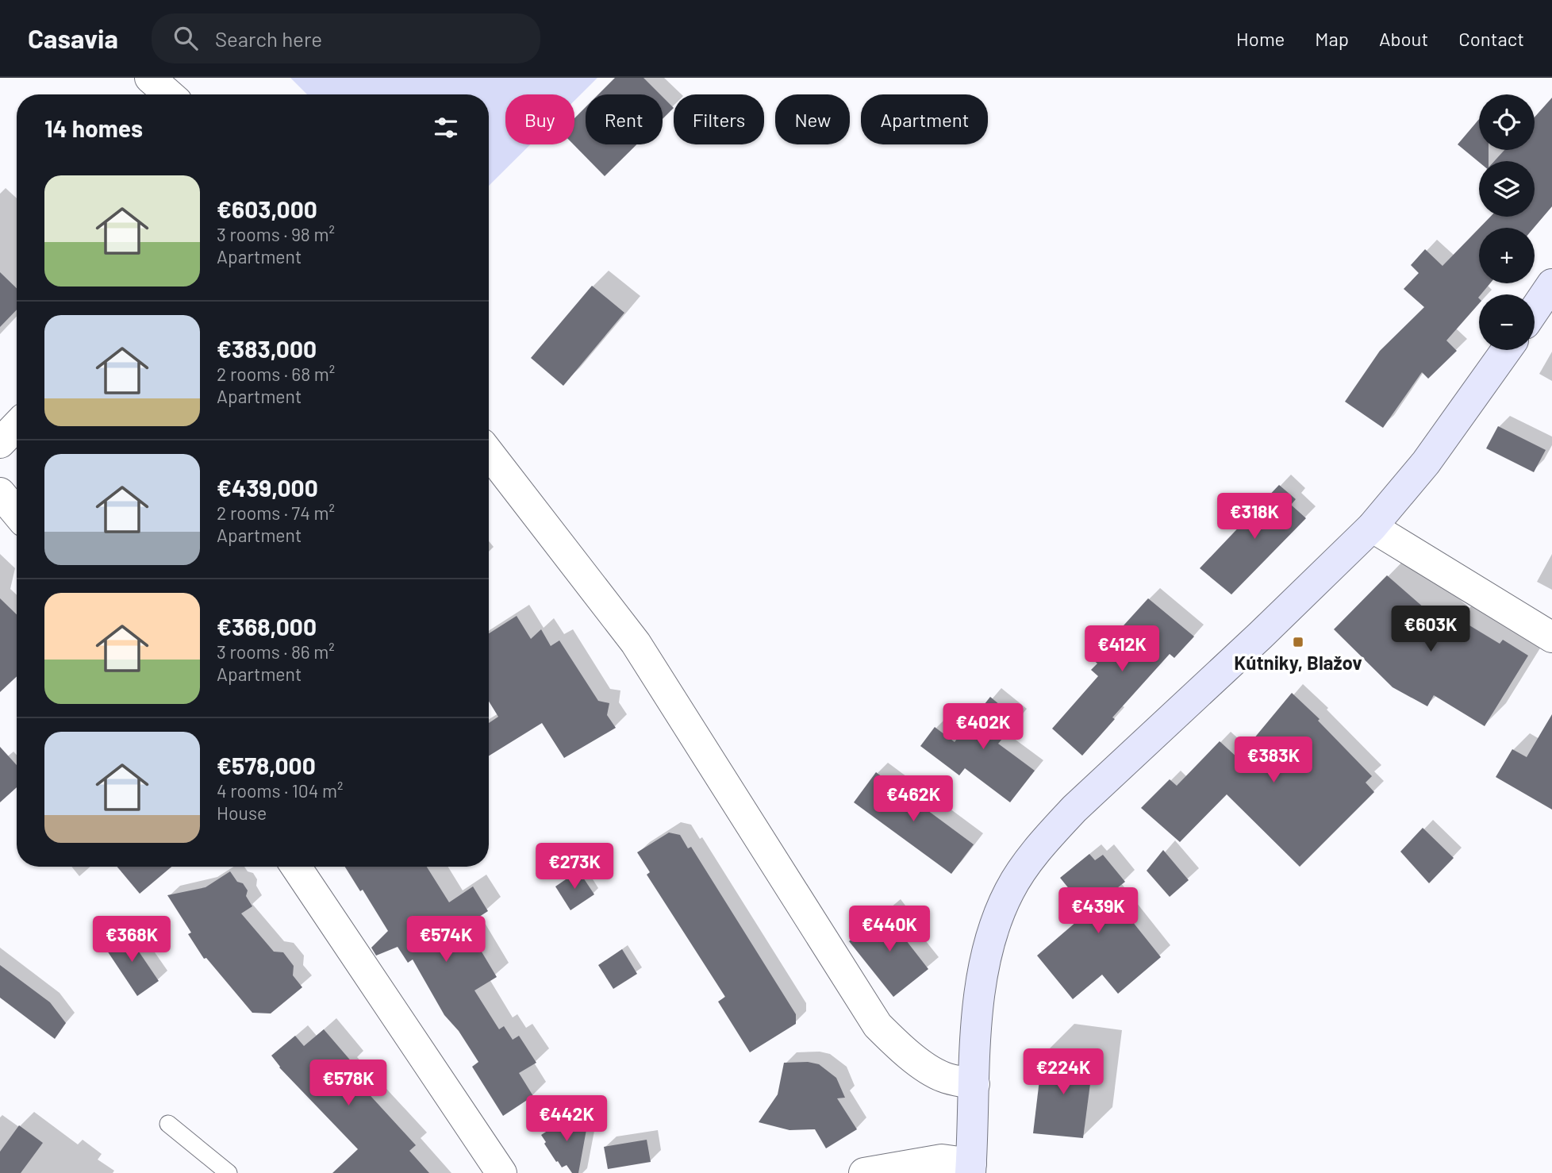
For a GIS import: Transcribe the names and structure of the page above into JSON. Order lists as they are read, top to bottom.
{
  "places": {
    "transit": ["Kútniky, Blažov"]
  },
  "page": {
    "header": "Casavia",
    "search": "Search here",
    "nav": [
      "Home",
      "Map",
      "About",
      "Contact"
    ],
    "map_buttons": ["+", "−"],
    "chip": [
      "Buy",
      "Rent",
      "Filters",
      "New",
      "Apartment"
    ],
    "heading": "14 homes",
    "list": [
      {
        "name": "€603,000",
        "note": "3 rooms · 98 m² · Apartment"
      },
      {
        "name": "€383,000",
        "note": "2 rooms · 68 m² · Apartment"
      },
      {
        "name": "€439,000",
        "note": "2 rooms · 74 m² · Apartment"
      },
      {
        "name": "€368,000",
        "note": "3 rooms · 86 m² · Apartment"
      },
      {
        "name": "€578,000",
        "note": "4 rooms · 104 m² · House"
      }
    ],
    "price": [
      "€318K",
      "€603K",
      "€412K",
      "€402K",
      "€383K",
      "€462K",
      "€273K",
      "€439K",
      "€440K",
      "€368K",
      "€574K",
      "€224K",
      "€578K",
      "€442K"
    ]
  }
}
